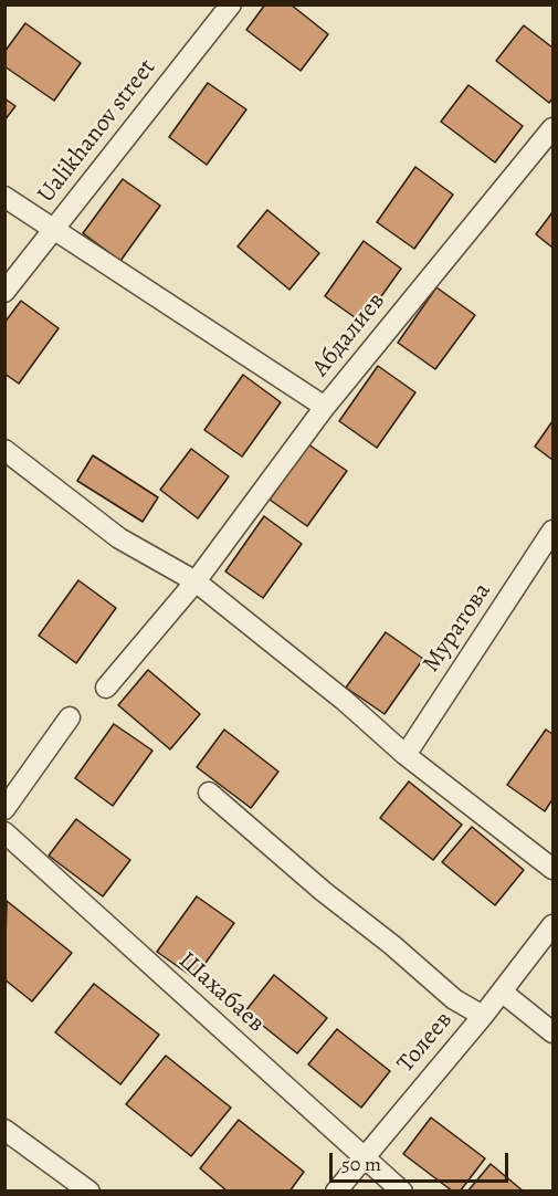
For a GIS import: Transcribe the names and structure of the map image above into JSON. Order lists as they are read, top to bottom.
{
  "streets": {
    "street": [
      "Ualikhanov street",
      "Абдалиев",
      "Муратова",
      "Шахабаев",
      "Толеев"
    ]
  },
  "crossings": [
    ["Шахабаев", "Толеев"]
  ],
  "scale_bar": "50 m"
}
